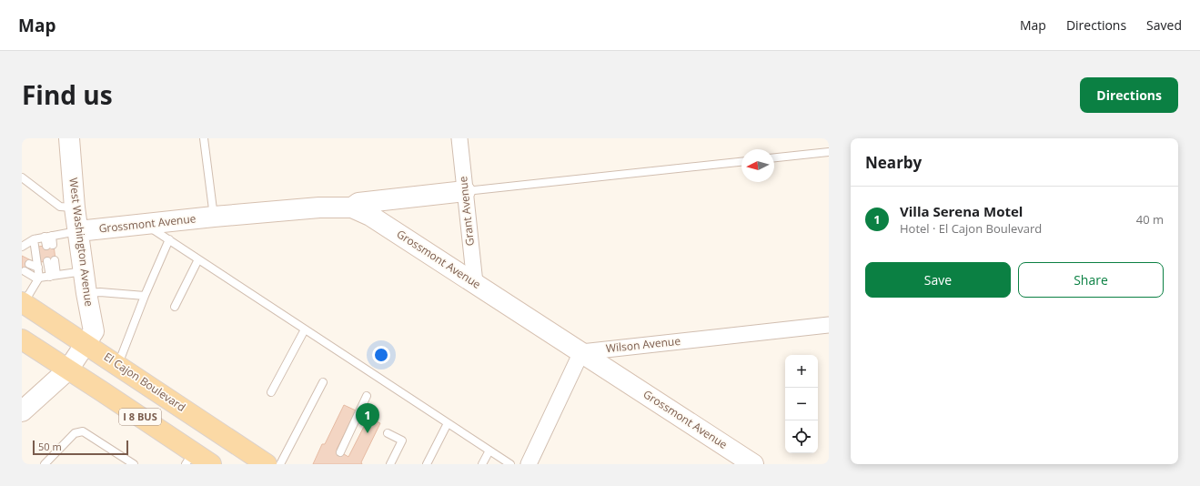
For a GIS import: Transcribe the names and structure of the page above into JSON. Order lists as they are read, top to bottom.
{
  "streets": {
    "main road": ["El Cajon Boulevard", "I 8 BUS"],
    "street": [
      "Grant Avenue",
      "Grossmont Avenue",
      "West Washington Avenue",
      "Wilson Avenue"
    ]
  },
  "crossings": [
    ["Grant Avenue", "Grossmont Avenue"],
    ["Grossmont Avenue", "West Washington Avenue"],
    ["Grossmont Avenue", "Wilson Avenue"],
    ["West Washington Avenue", "El Cajon Boulevard"],
    ["West Washington Avenue", "I 8 BUS"]
  ],
  "scale_bar": "50 m",
  "north": "left",
  "page": {
    "header": "Map",
    "nav": ["Map", "Directions", "Saved"],
    "title": "Find us",
    "buttons": [
      "Directions",
      ["Save", "Share"]
    ],
    "heading": "Nearby",
    "list": [
      {
        "mark": "1",
        "name": "Villa Serena Motel",
        "note": "Hotel · El Cajon Boulevard",
        "value": "40 m"
      }
    ],
    "map_buttons": ["+", "−"],
    "pins": "1",
    "scale": "50 m"
  }
}
